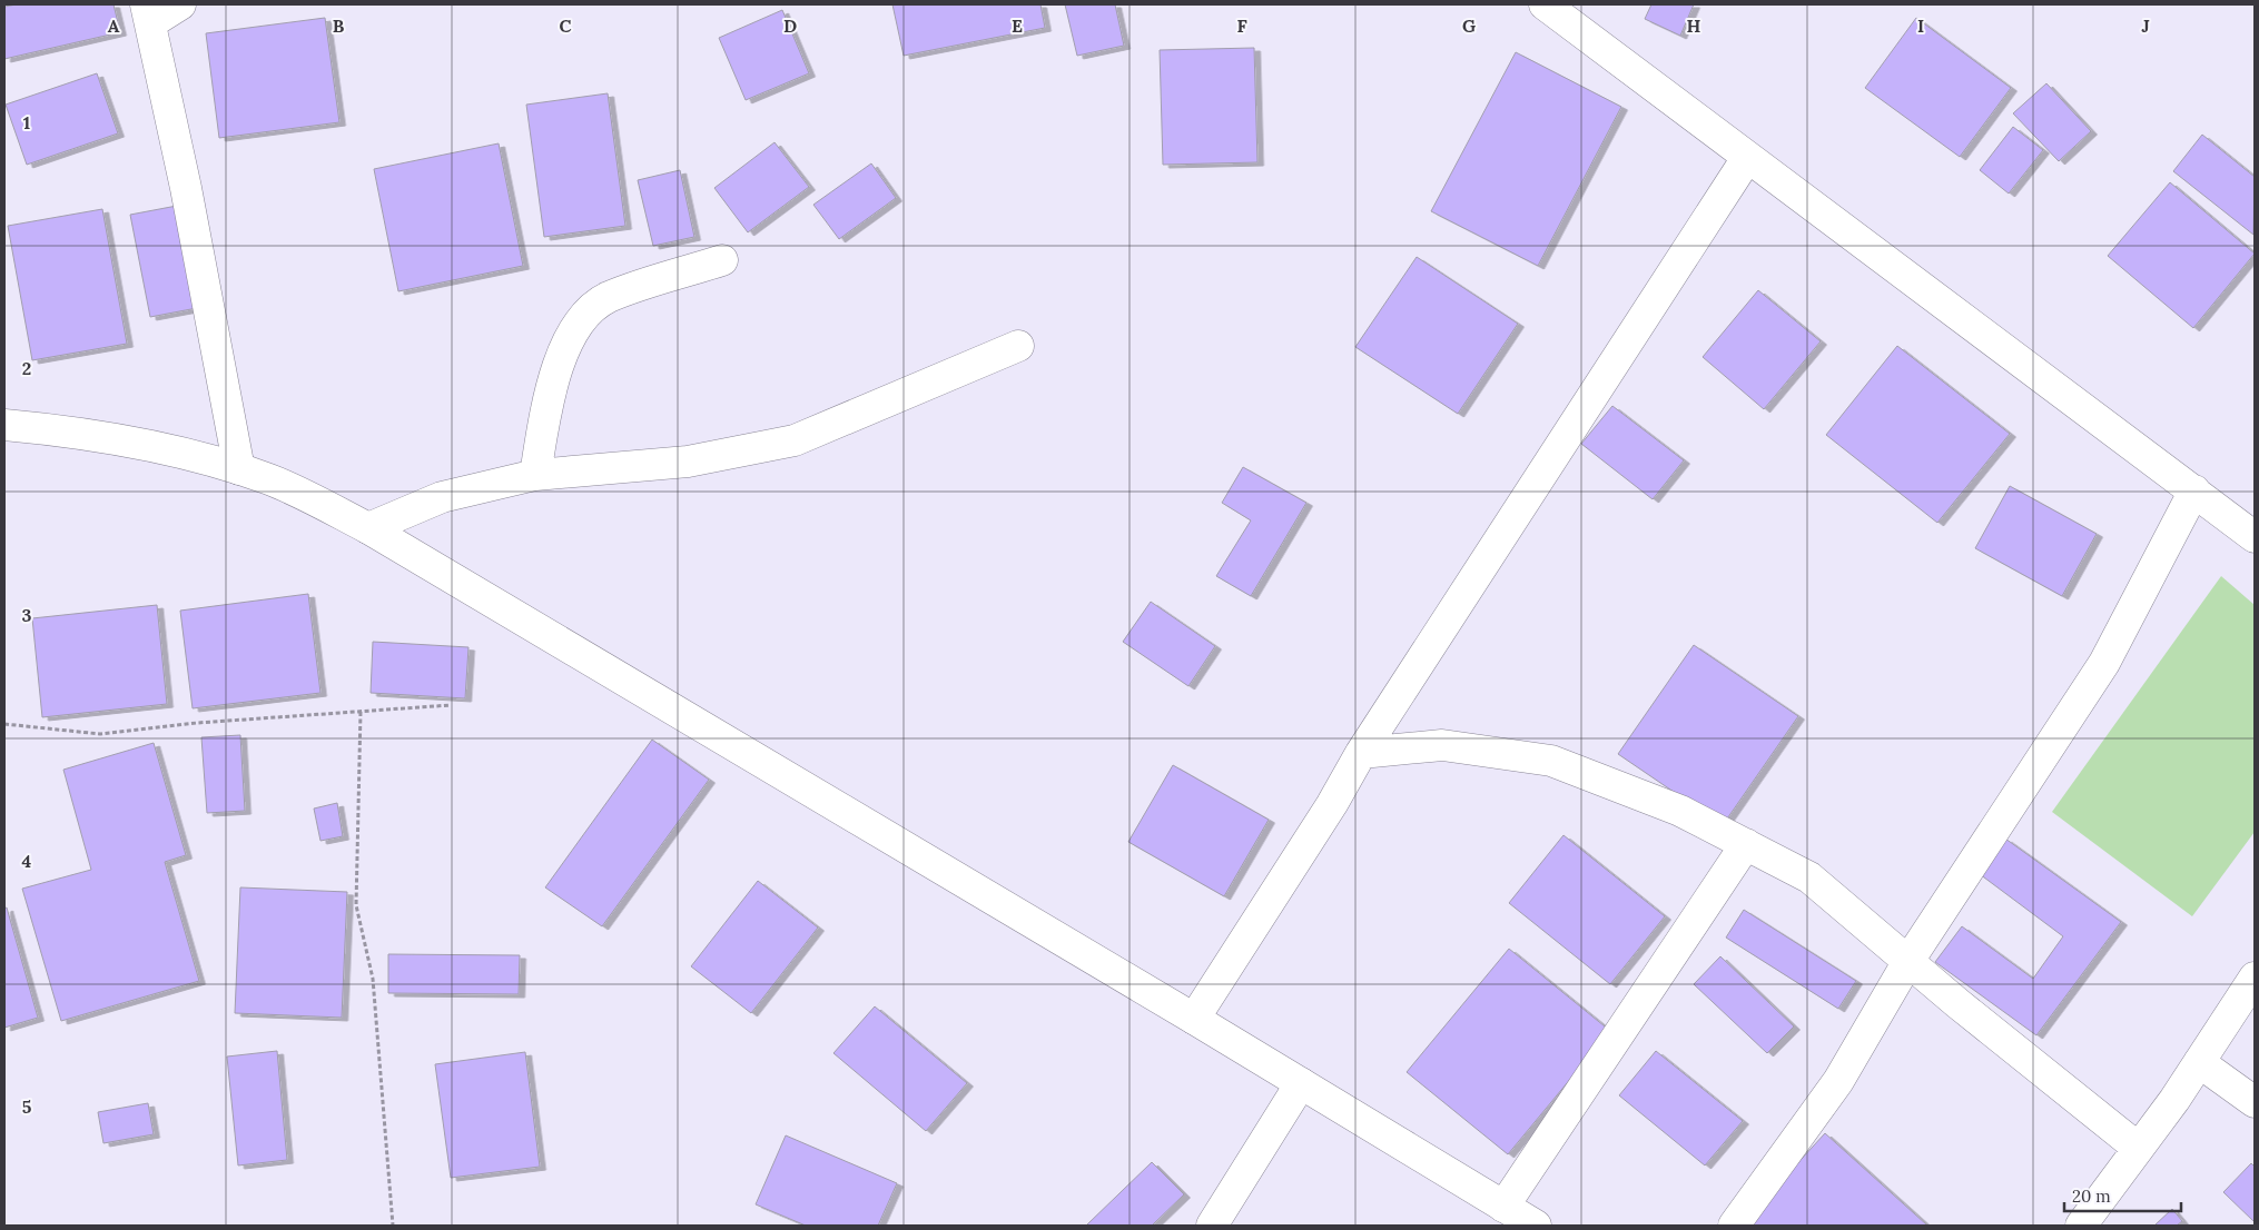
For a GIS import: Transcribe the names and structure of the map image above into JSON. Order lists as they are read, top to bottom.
{
  "scale_bar": "20 m",
  "grid": {
    "columns": [
      "A",
      "B",
      "C",
      "D",
      "E",
      "F",
      "G",
      "H",
      "I",
      "J"
    ],
    "rows": [
      "1",
      "2",
      "3",
      "4",
      "5"
    ]
  }
}
